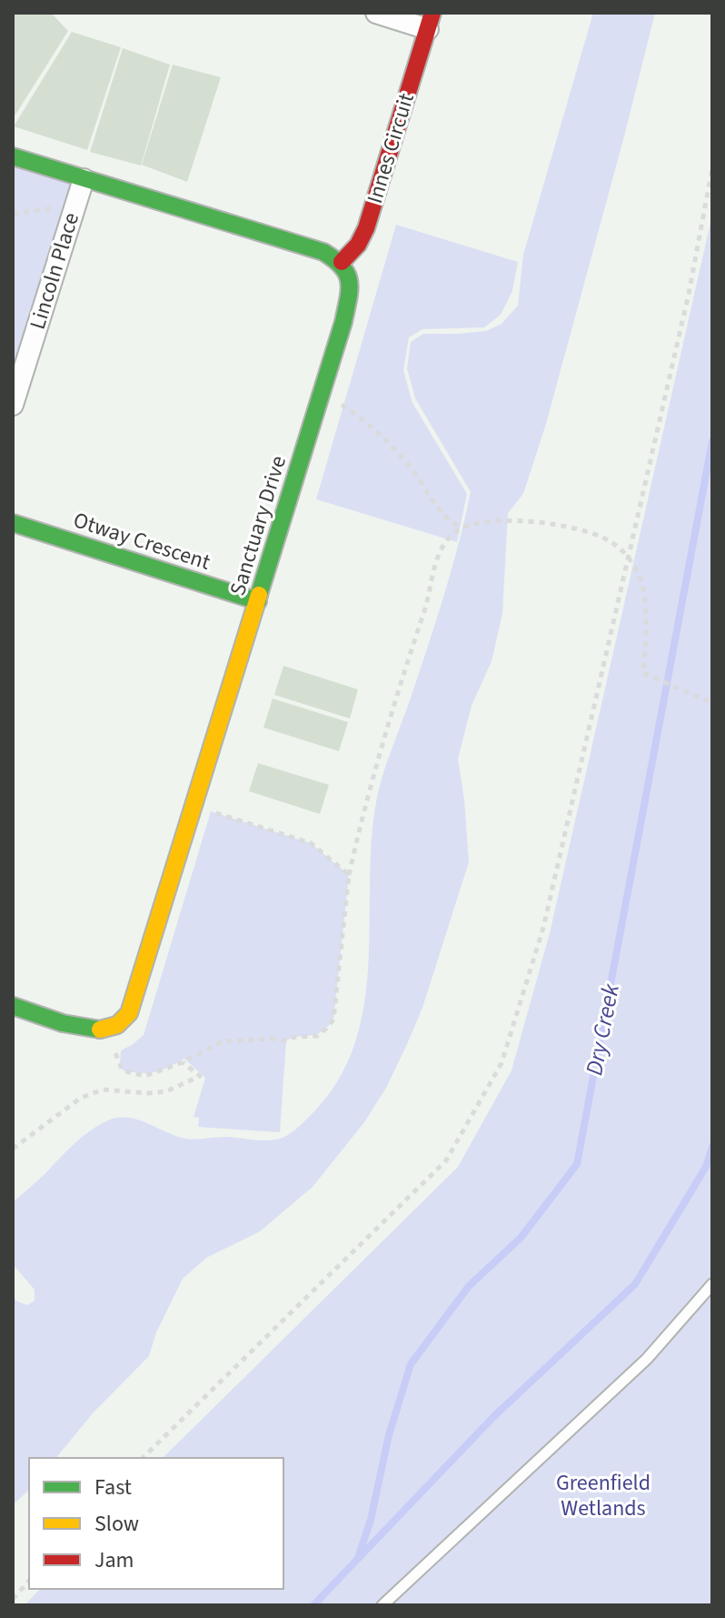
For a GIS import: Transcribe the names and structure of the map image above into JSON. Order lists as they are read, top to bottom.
{
  "streets": {
    "street": [
      "Innes Circuit",
      "Lincoln Place",
      "Sanctuary Drive",
      "Otway Crescent"
    ]
  },
  "crossings": [
    ["Innes Circuit", "Sanctuary Drive"],
    ["Sanctuary Drive", "Otway Crescent"]
  ],
  "water": ["Dry Creek"],
  "parks": ["Greenfield Wetlands"],
  "legend": ["Fast", "Slow", "Jam"]
}
